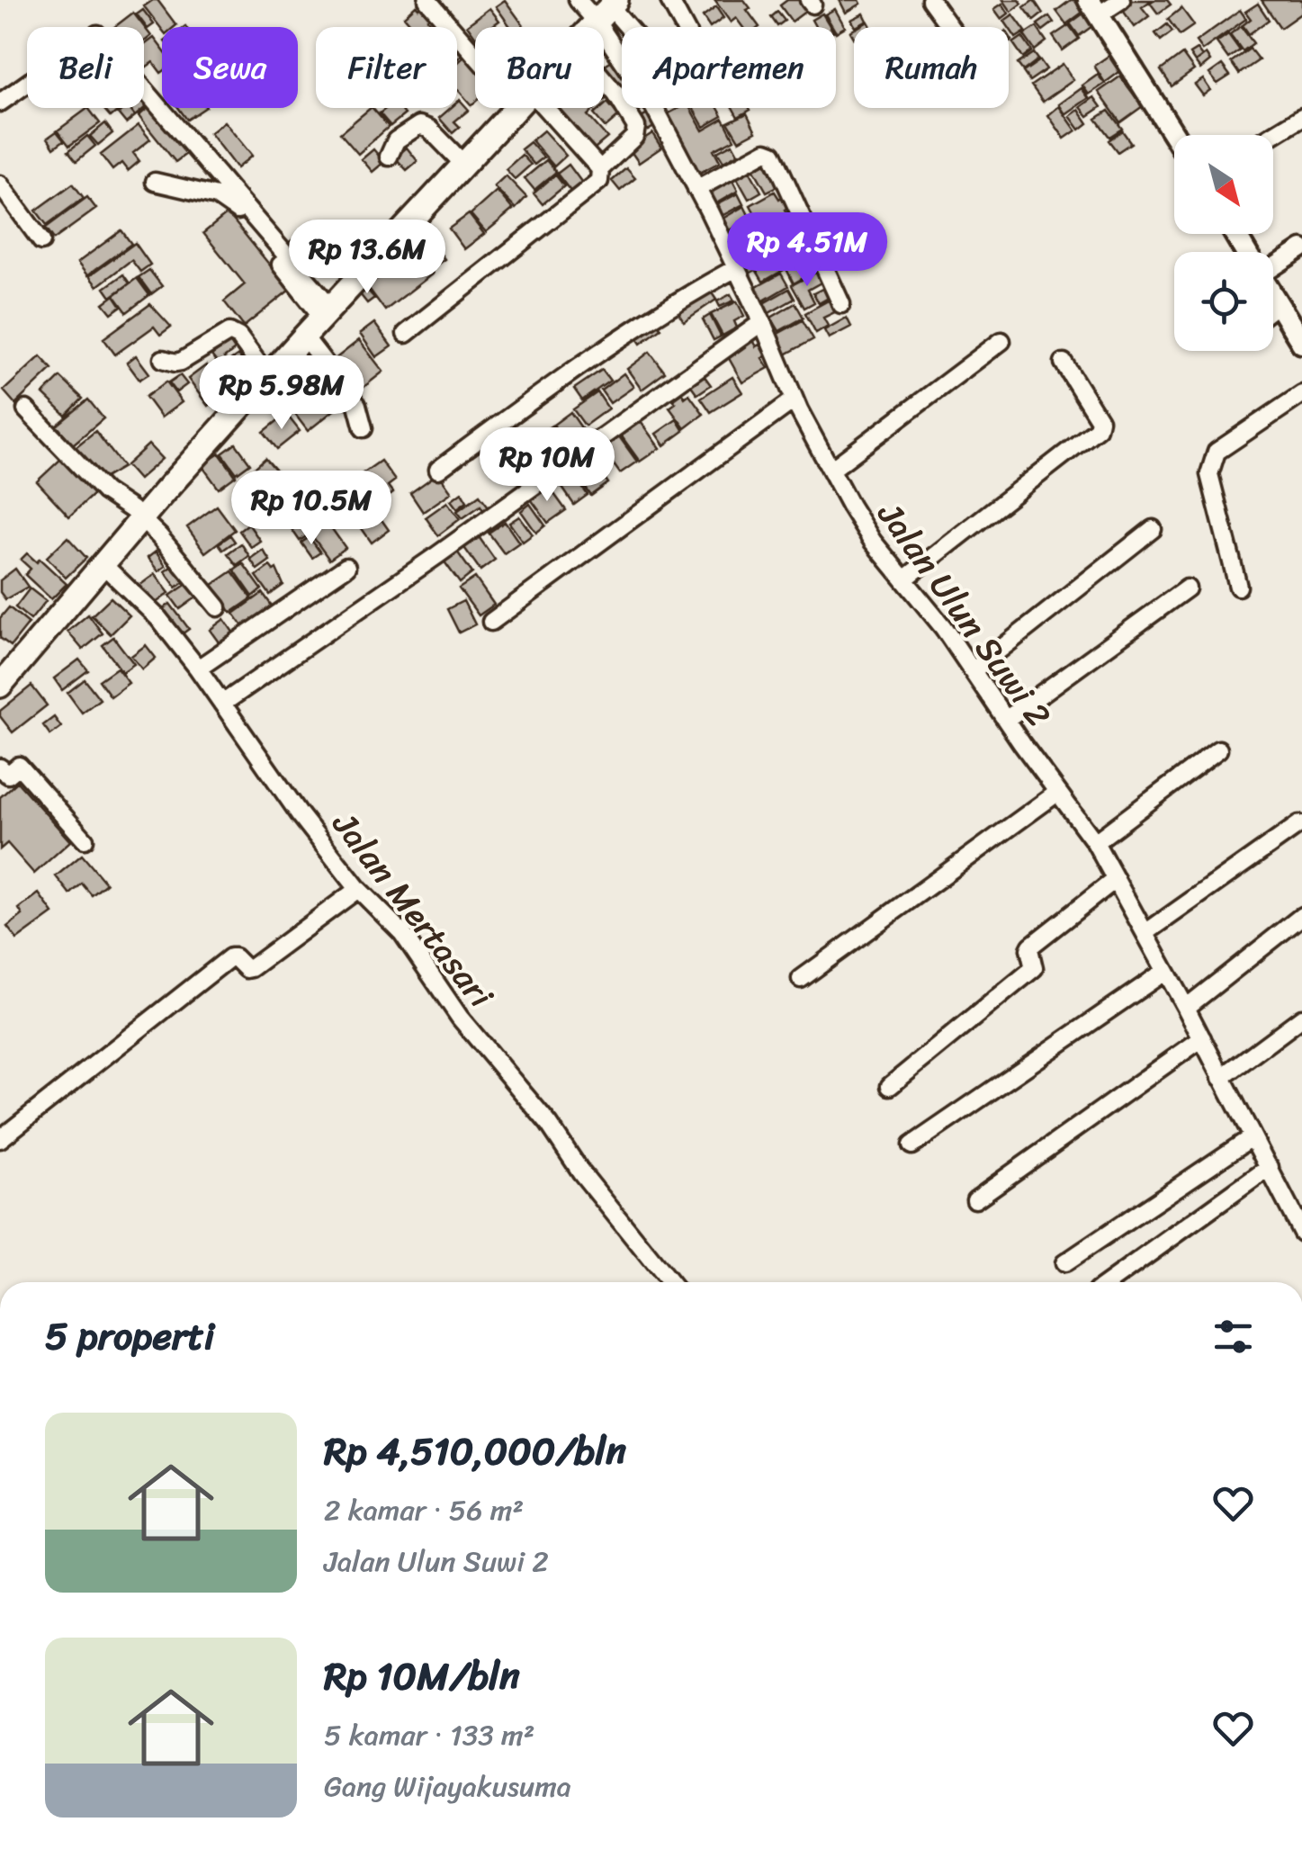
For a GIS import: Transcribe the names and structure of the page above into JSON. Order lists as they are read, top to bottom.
{
  "streets": {
    "street": ["Jalan Ulun Suwi 2", "Jalan Mertasari"]
  },
  "north": "bottom right",
  "page": {
    "chip": [
      "Beli",
      "Sewa",
      "Filter",
      "Baru",
      "Apartemen",
      "Rumah"
    ],
    "price": [
      "Rp 4.51M",
      "Rp 13.6M",
      "Rp 5.98M",
      "Rp 10M",
      "Rp 10.5M"
    ],
    "heading": "5 properti",
    "list": [
      {
        "name": "Rp 4,510,000/bln",
        "note": "2 kamar · 56 m² · Jalan Ulun Suwi 2"
      },
      {
        "name": "Rp 10M/bln",
        "note": "5 kamar · 133 m² · Gang Wijayakusuma"
      }
    ]
  }
}
